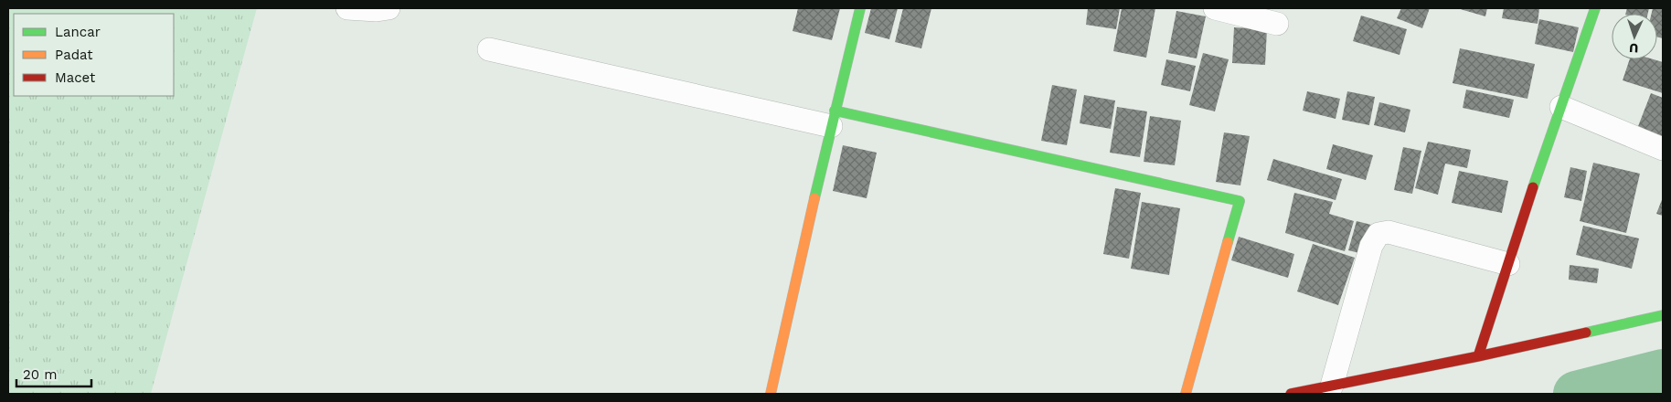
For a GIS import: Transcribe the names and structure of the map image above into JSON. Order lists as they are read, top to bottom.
{
  "legend": ["Lancar", "Padat", "Macet"],
  "scale_bar": "20 m",
  "north": "bottom"
}
